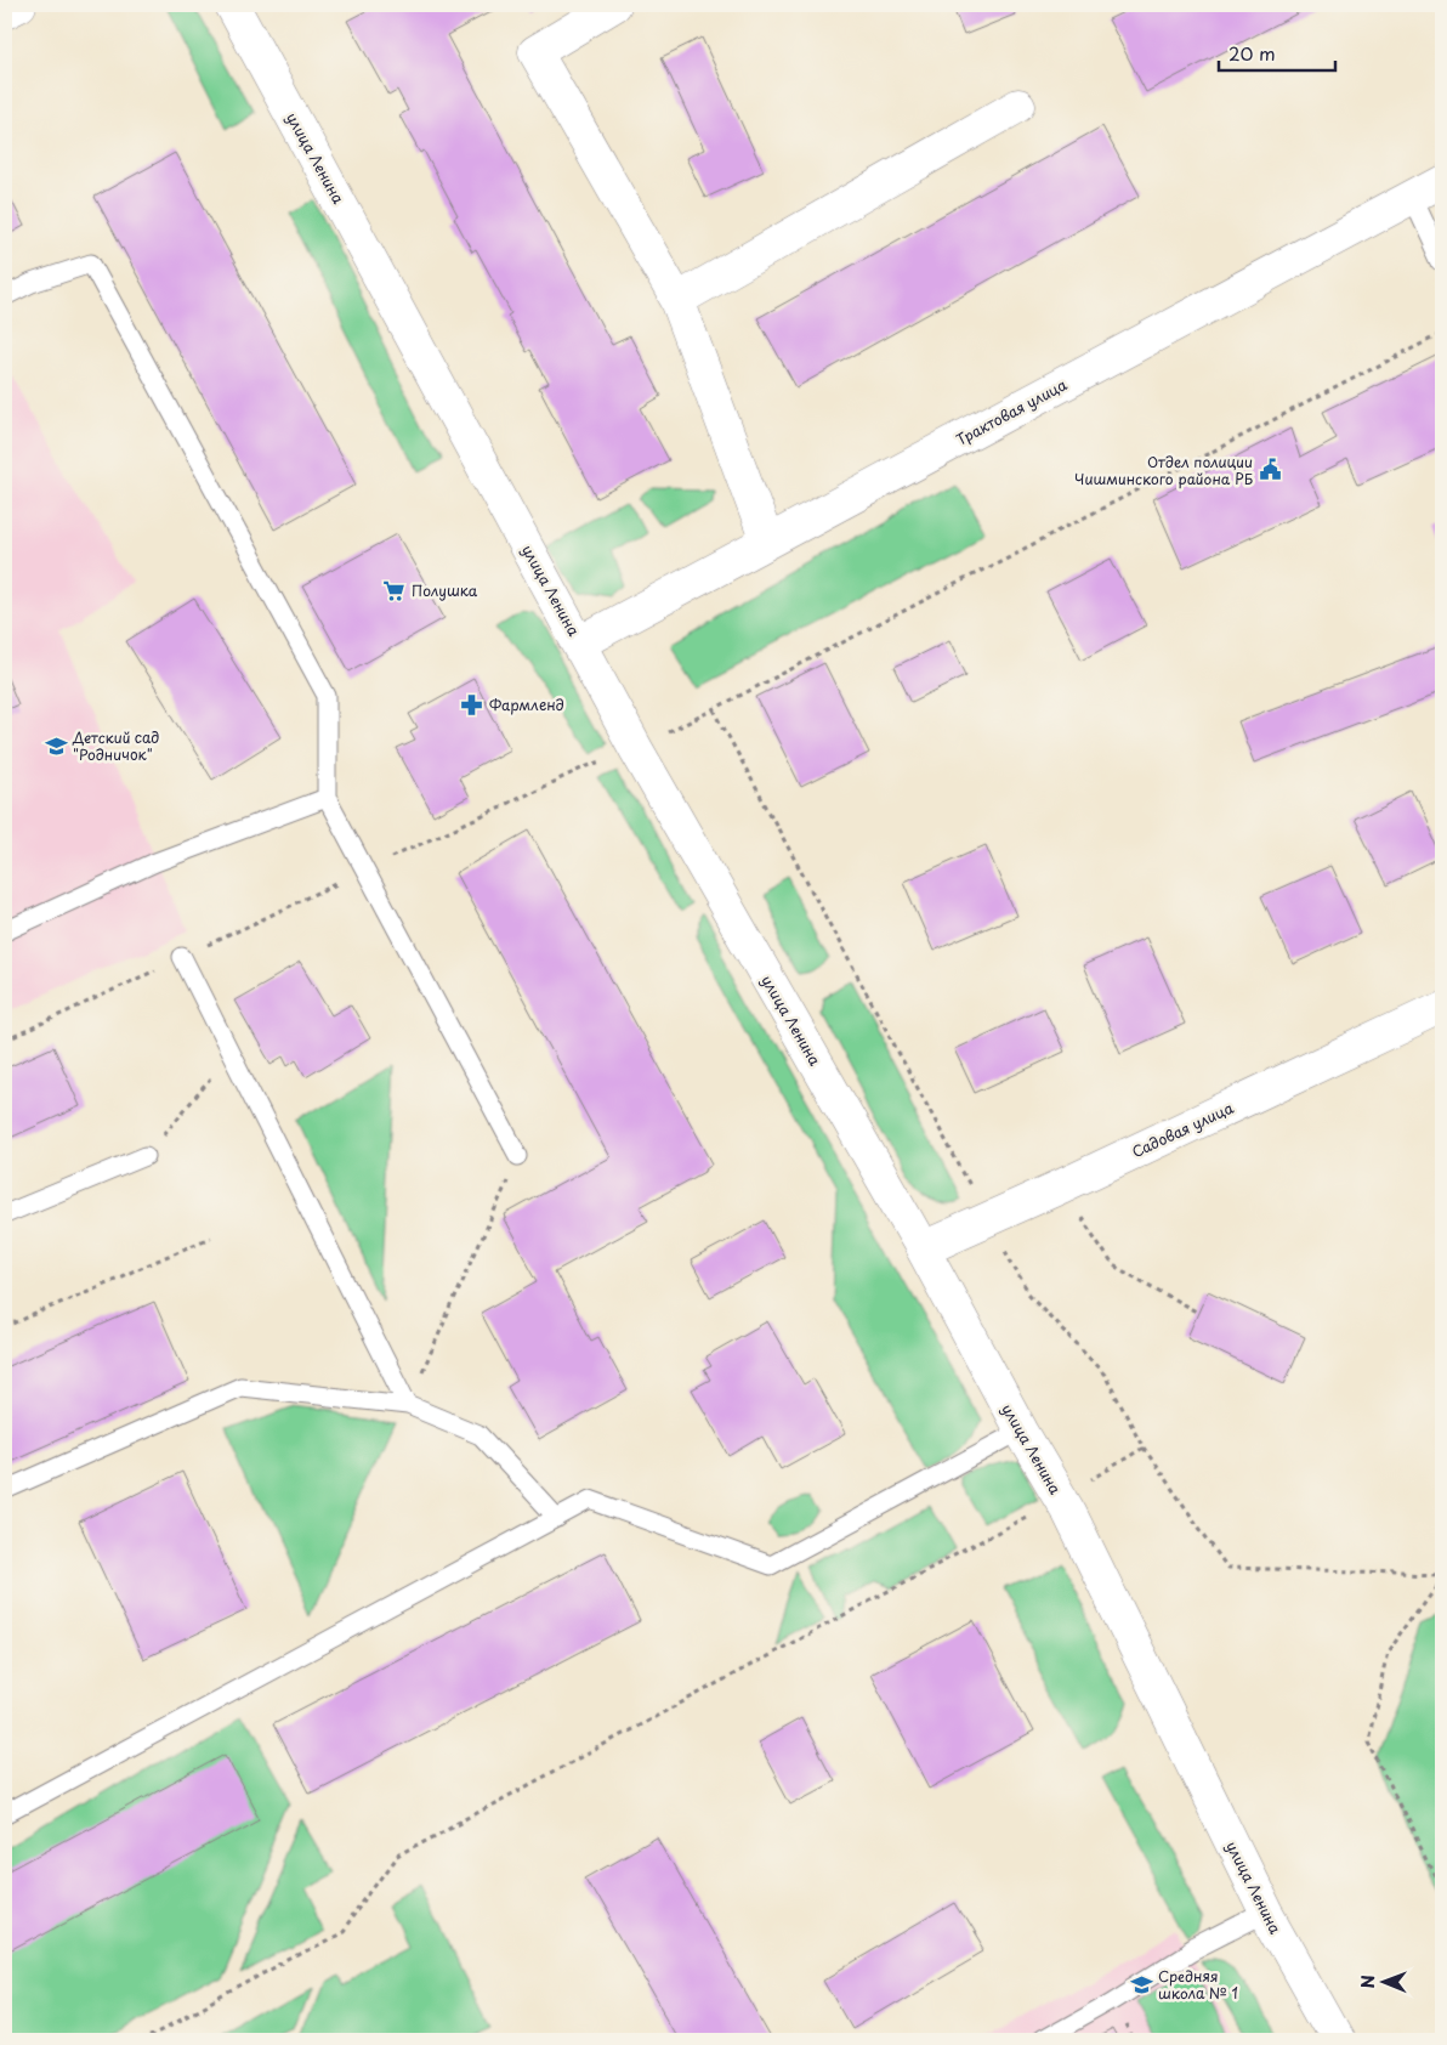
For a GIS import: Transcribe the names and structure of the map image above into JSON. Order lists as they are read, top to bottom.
{
  "streets": {
    "street": ["улица Ленина", "Трактовая улица", "Садовая улица"]
  },
  "crossings": [
    ["улица Ленина", "Трактовая улица"],
    ["улица Ленина", "Садовая улица"]
  ],
  "places": {
    "public building": ["Отдел полиции Чишминского района РБ"],
    "supermarket": ["Полушка"],
    "pharmacy": ["Фармленд"],
    "school or university": ["Детский сад \"Родничок\"", "Средняя школа № 1"]
  },
  "scale_bar": "20 m",
  "north": "left"
}
